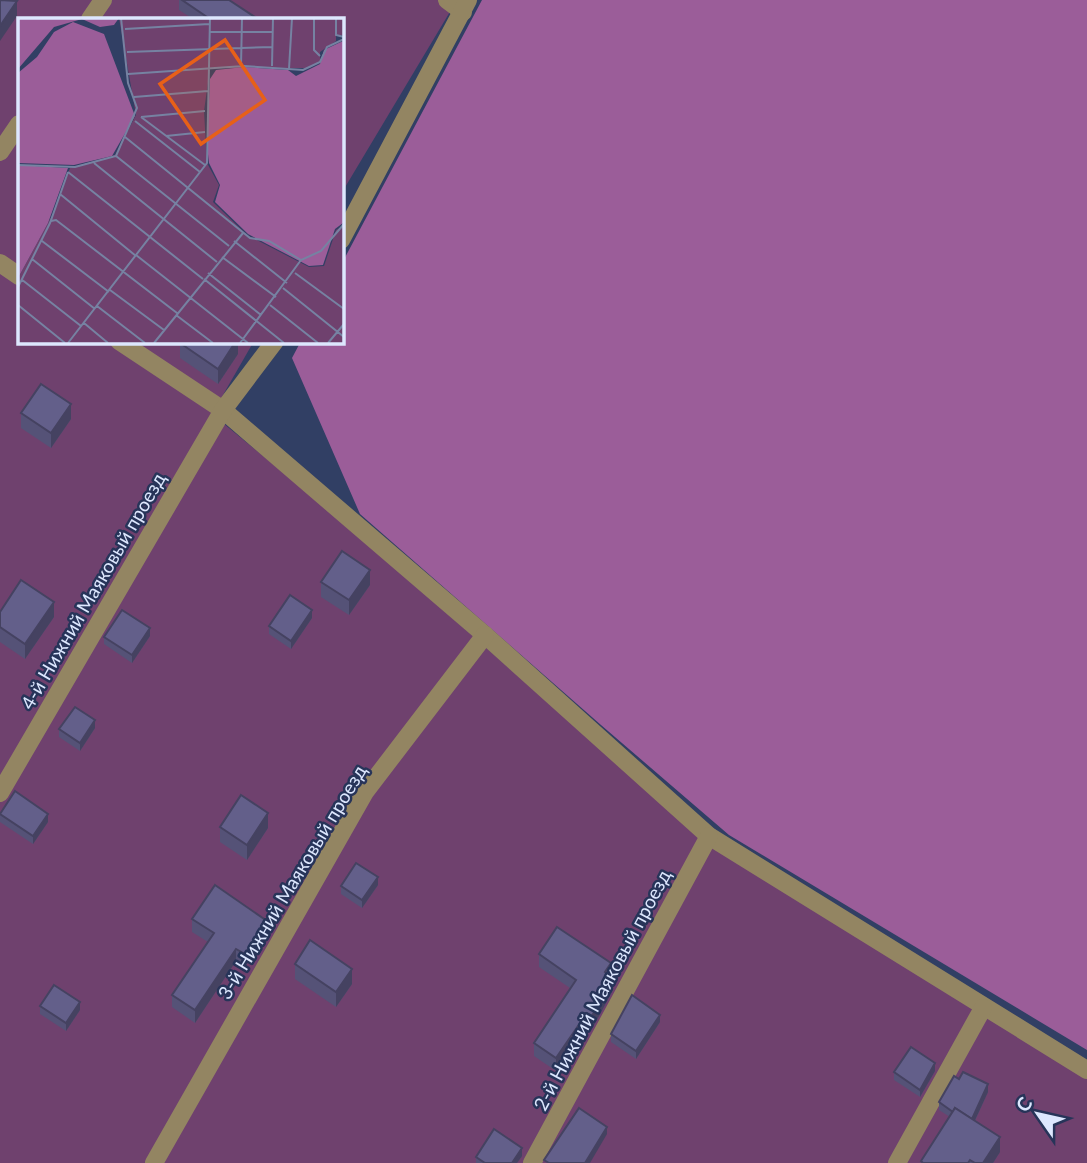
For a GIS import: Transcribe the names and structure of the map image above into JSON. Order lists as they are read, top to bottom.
{
  "streets": {
    "street": ["4-й Нижний Маяковый проезд", "3-й Нижний Маяковый проезд", "2-й Нижний Маяковый проезд"]
  },
  "north": "top left"
}
